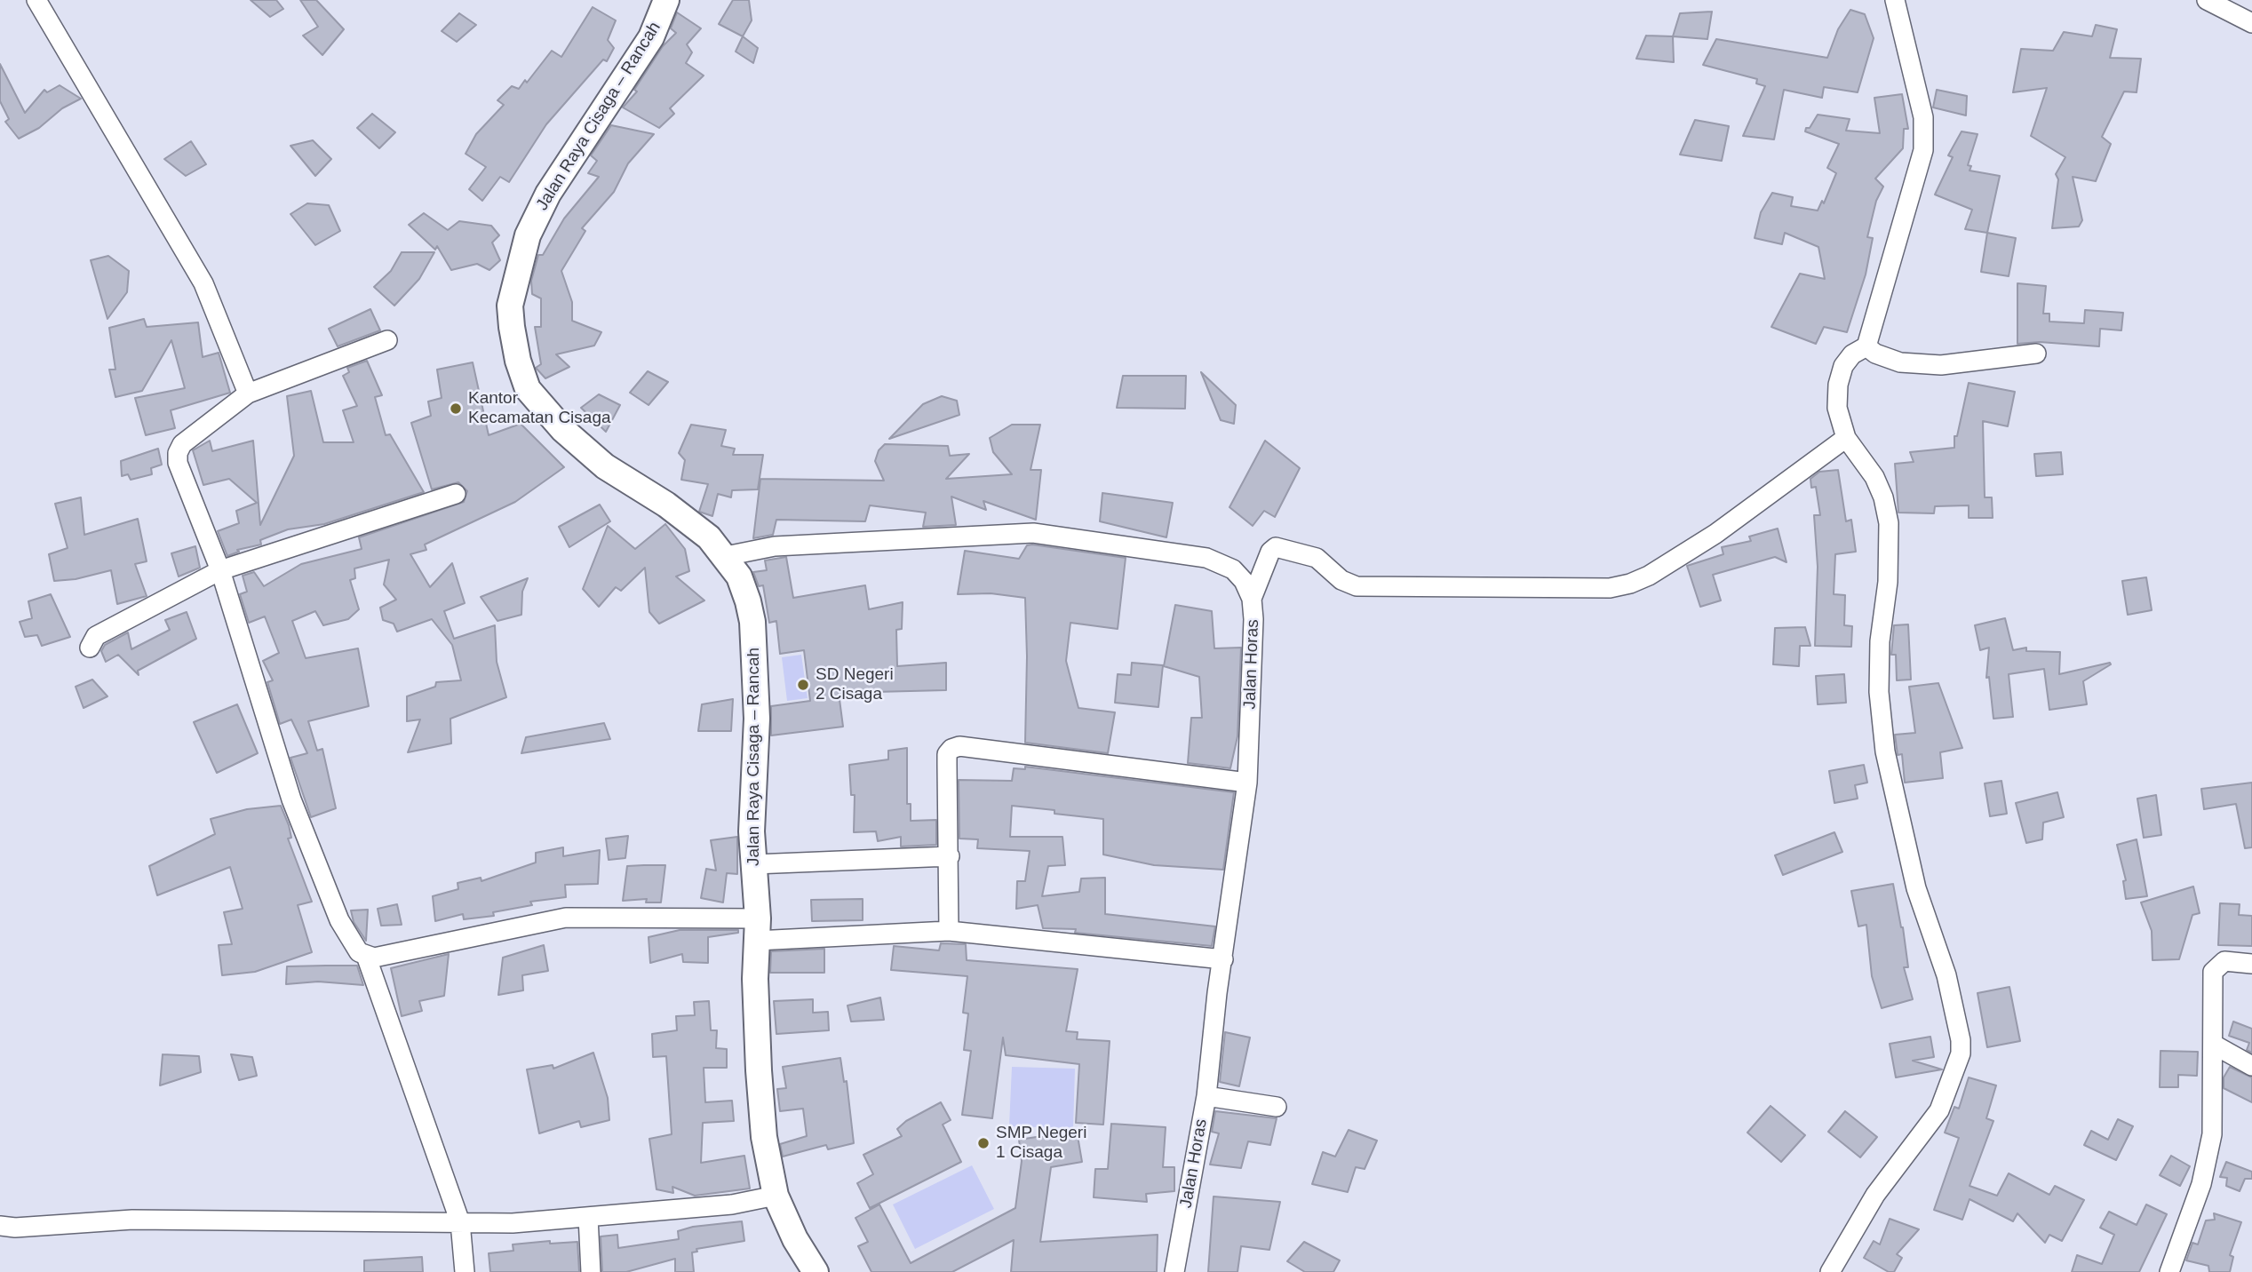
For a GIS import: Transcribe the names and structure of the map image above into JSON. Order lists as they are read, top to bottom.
{
  "streets": {
    "main road": ["Jalan Raya Cisaga – Rancah"],
    "street": ["Jalan Horas"]
  },
  "crossings": [
    ["Jalan Raya Cisaga – Rancah", "Jalan Horas"]
  ],
  "places": ["Kantor Kecamatan Cisaga", "SD Negeri 2 Cisaga", "SMP Negeri 1 Cisaga"]
}
